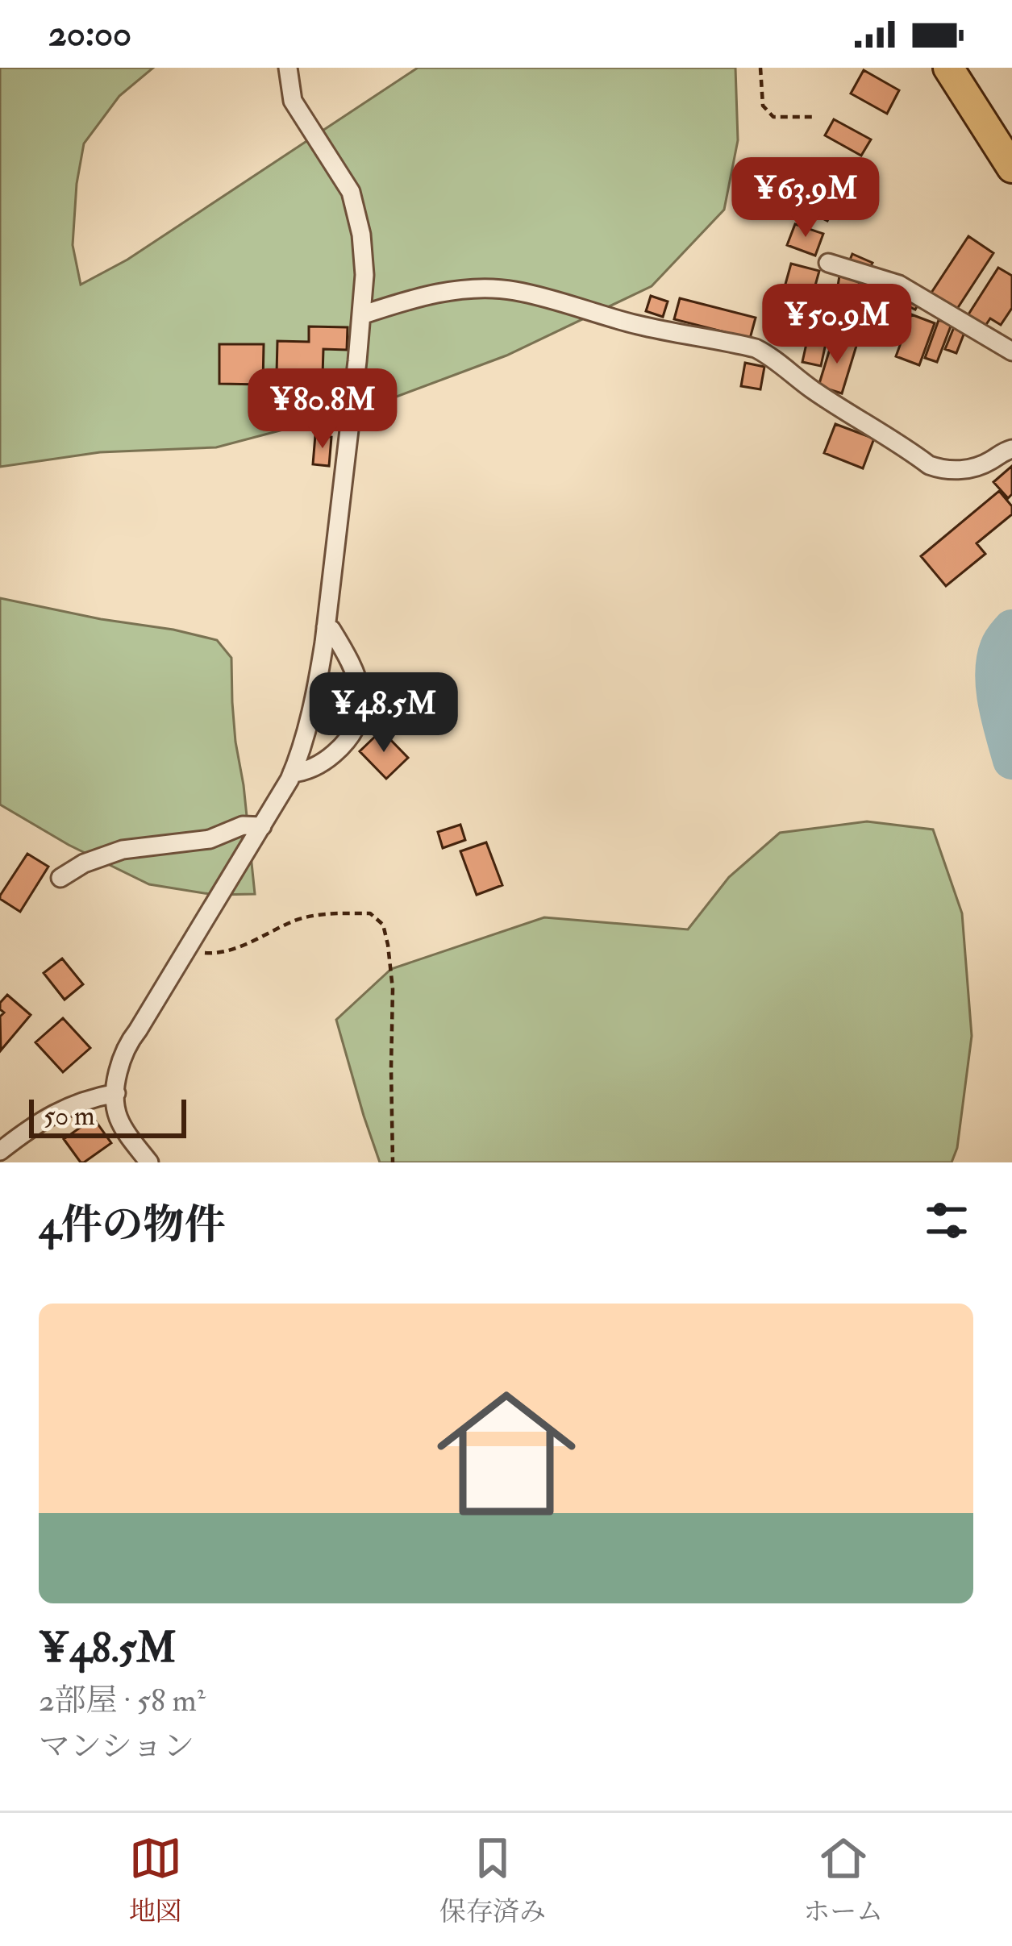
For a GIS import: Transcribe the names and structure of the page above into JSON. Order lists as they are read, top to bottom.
{
  "scale_bar": "50 m",
  "page": {
    "status": "20:00",
    "price": [
      "¥63.9M",
      "¥50.9M",
      "¥80.8M",
      "¥48.5M"
    ],
    "scale": "50 m",
    "heading": "4件の物件",
    "list": [
      {
        "name": "¥48.5M",
        "note": "2部屋 · 58 m² · マンション"
      }
    ],
    "tabs": ["地図", "保存済み", "ホーム"]
  }
}
